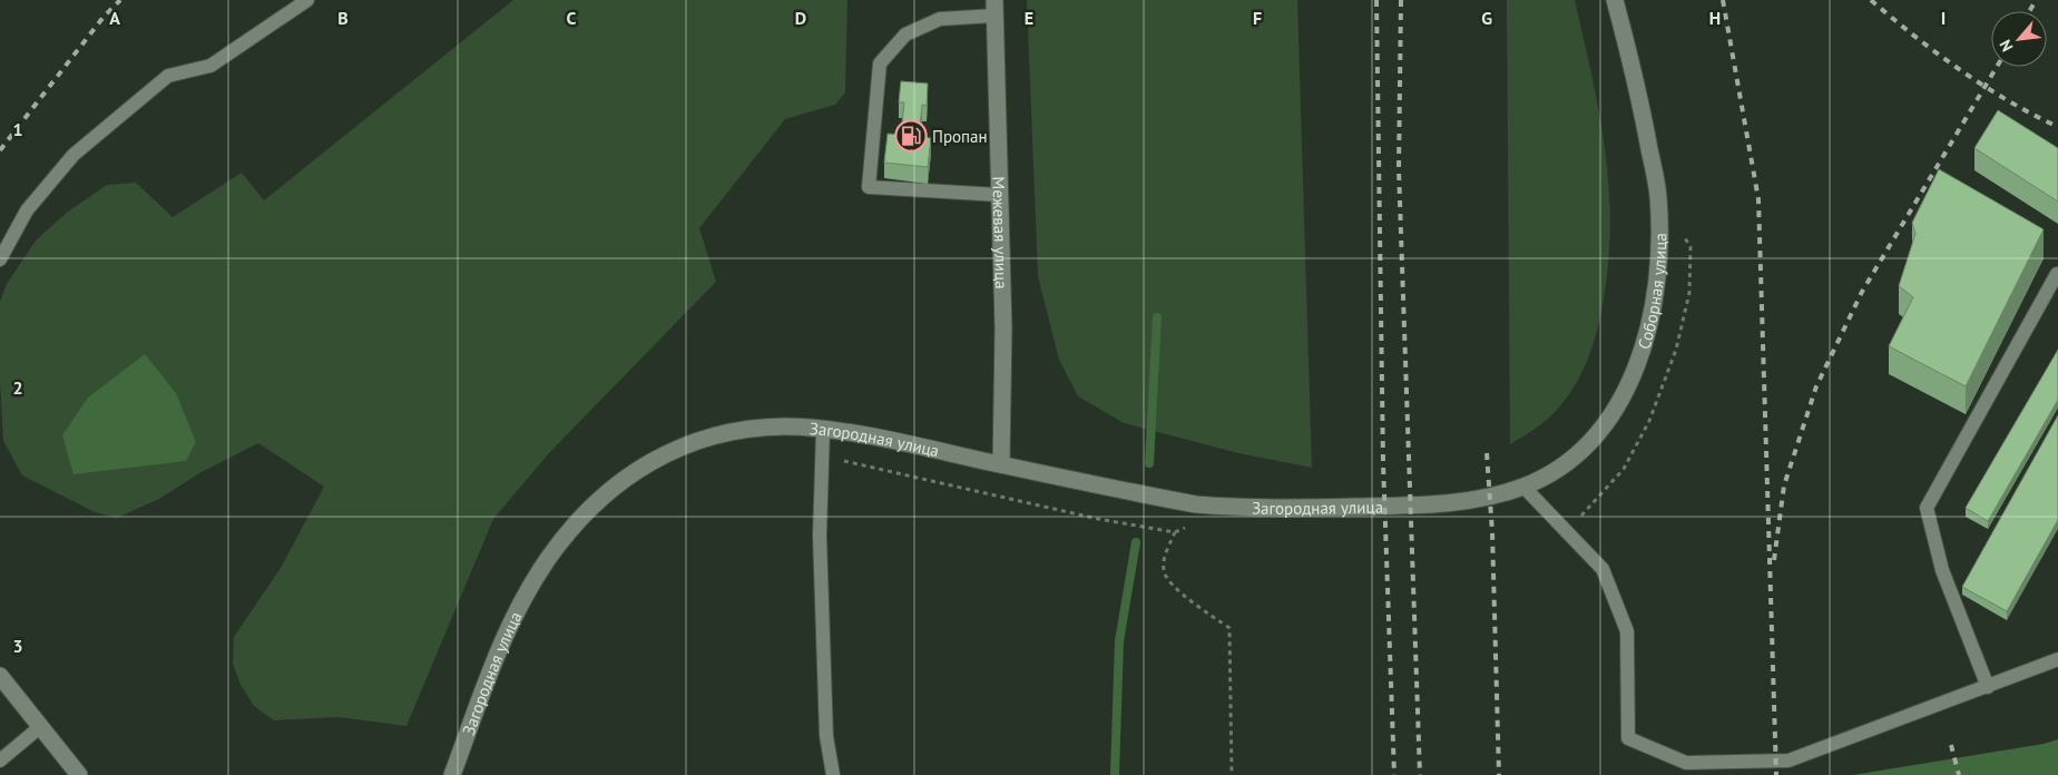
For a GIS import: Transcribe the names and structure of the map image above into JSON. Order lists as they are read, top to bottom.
{
  "streets": {
    "main road": ["Межевая улица", "Соборная улица", "Загородная улица"]
  },
  "crossings": [
    ["Межевая улица", "Загородная улица"],
    ["Соборная улица", "Загородная улица"]
  ],
  "places": {
    "fuel station": ["Пропан"]
  },
  "north": "bottom left",
  "grid": {
    "columns": [
      "A",
      "B",
      "C",
      "D",
      "E",
      "F",
      "G",
      "H",
      "I"
    ],
    "rows": ["1", "2", "3"]
  }
}
